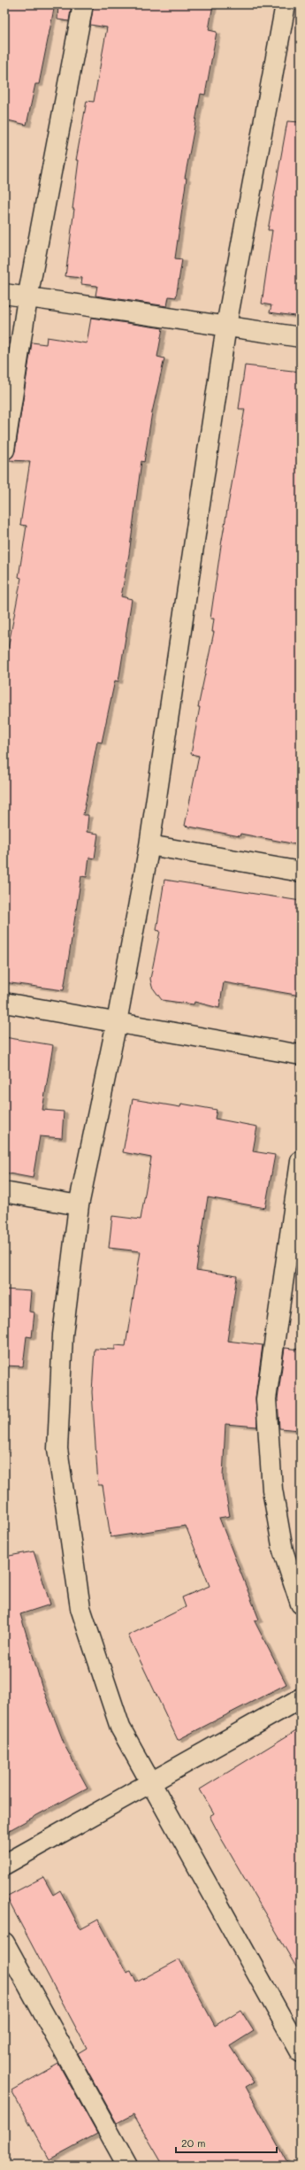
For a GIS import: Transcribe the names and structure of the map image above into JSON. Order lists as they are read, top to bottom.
{
  "scale_bar": "20 m"
}
